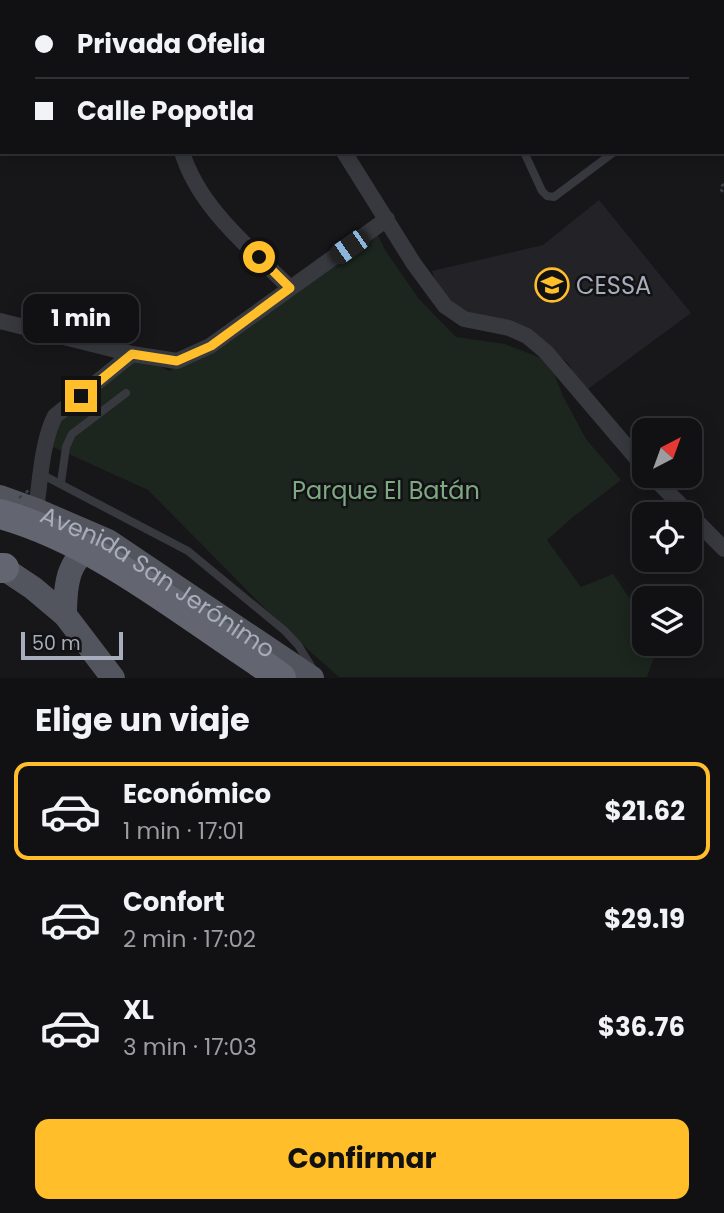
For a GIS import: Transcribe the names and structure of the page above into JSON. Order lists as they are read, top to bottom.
{
  "streets": {
    "main road": ["Avenida San Jerónimo"]
  },
  "parks": ["Parque El Batán"],
  "places": {
    "school or university": ["CESSA"]
  },
  "scale_bar": "50 m",
  "north": "top right",
  "page": {
    "banner": ["Privada Ofelia", "Calle Popotla"],
    "bubble": "1 min",
    "scale": "50 m",
    "heading": "Elige un viaje",
    "list": [
      {
        "name": "Económico",
        "note": "1 min · 17:01",
        "value": "$21.62"
      },
      {
        "name": "Confort",
        "note": "2 min · 17:02",
        "value": "$29.19"
      },
      {
        "name": "XL",
        "note": "3 min · 17:03",
        "value": "$36.76"
      }
    ],
    "buttons": "Confirmar"
  }
}
